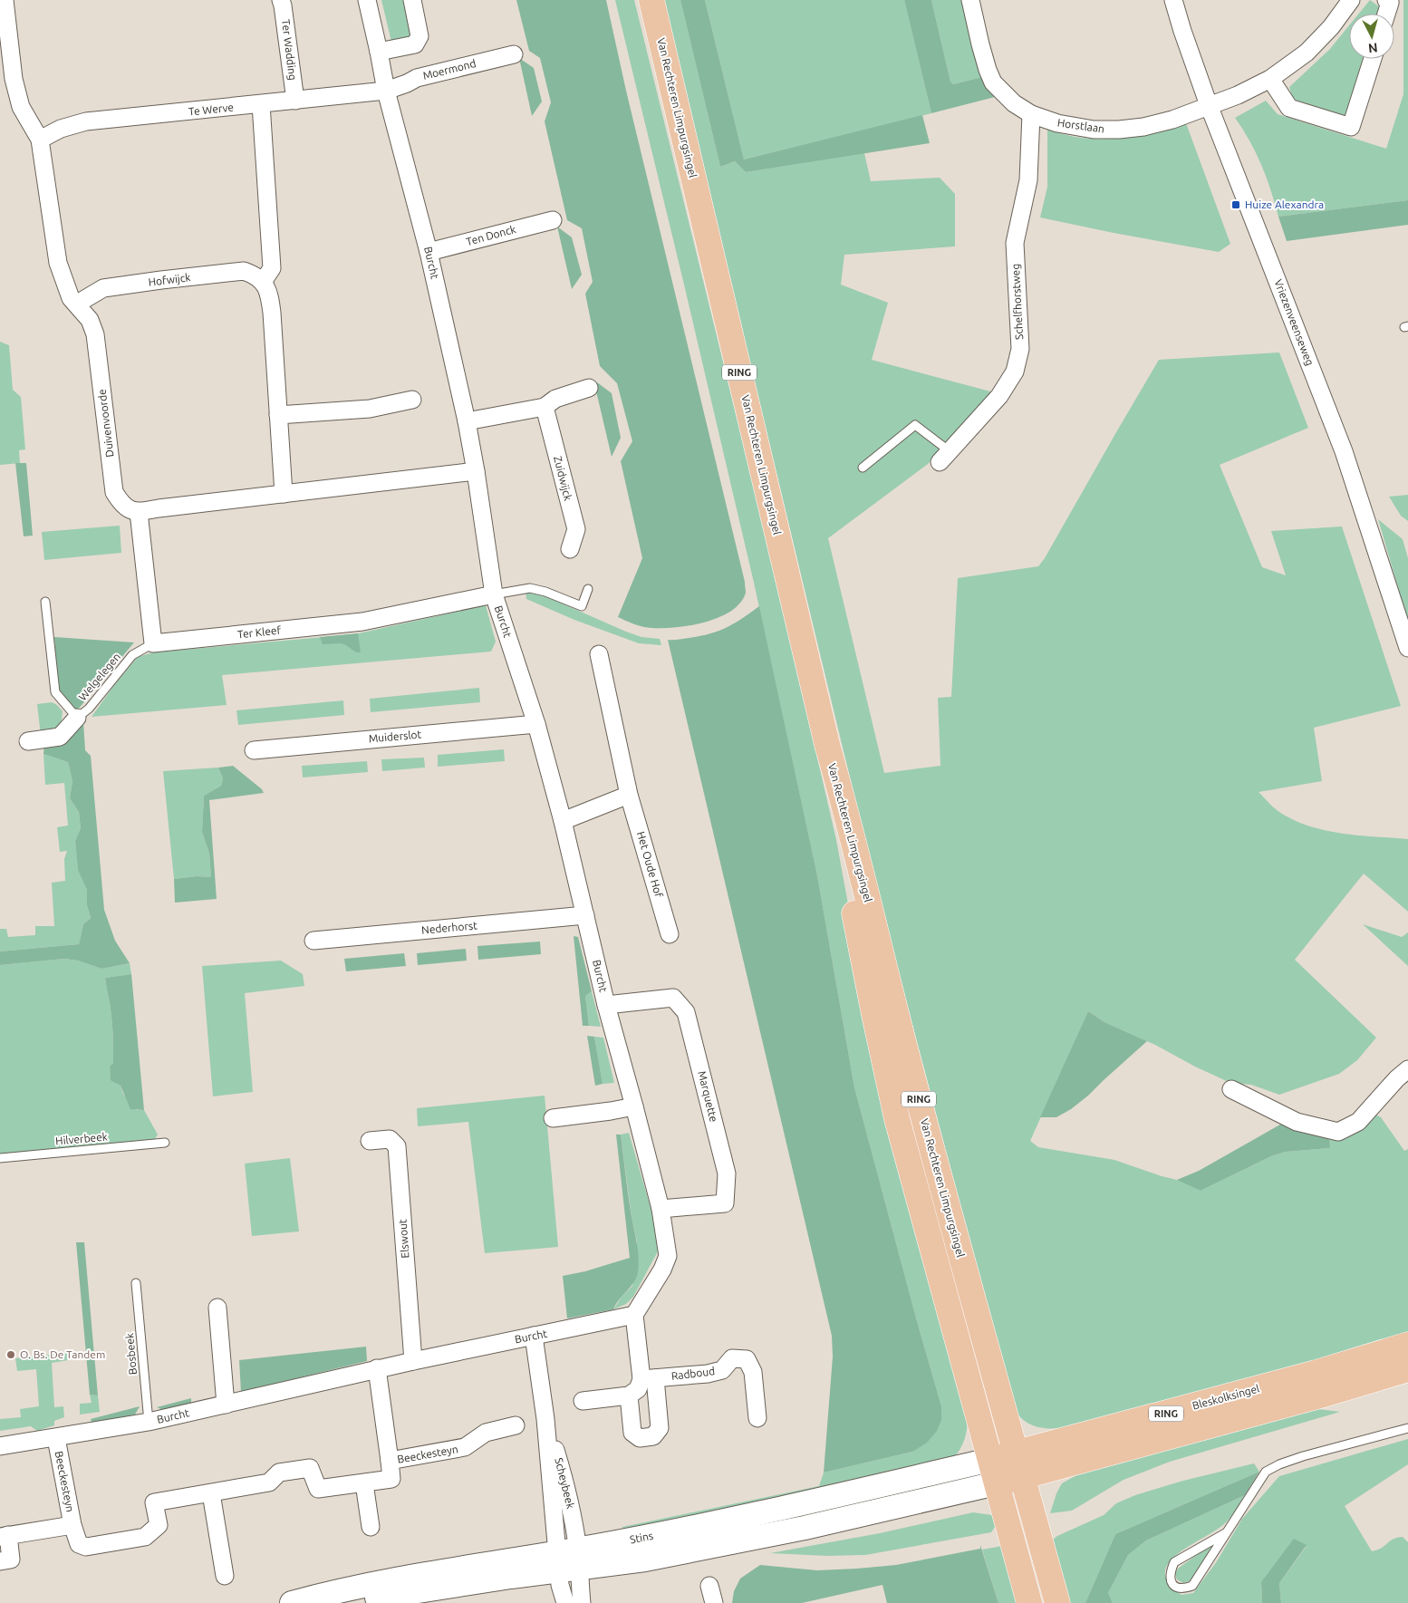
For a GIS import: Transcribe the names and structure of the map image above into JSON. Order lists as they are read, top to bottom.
{
  "streets": {
    "main road": ["Van Rechteren Limpurgsingel", "RING", "Bleskolksingel"],
    "street": [
      "Ter Wadding",
      "Moermond",
      "Te Werve",
      "Horstlaan",
      "Ten Donck",
      "Burcht",
      "Hofwijck",
      "Schelfhorstweg",
      "Vriezenveenseweg",
      "Duivenvoorde",
      "Zuidwijck",
      "Ter Kleef",
      "Muiderslot",
      "Het Oude Hof",
      "Nederhorst",
      "Marquette",
      "Elswout",
      "Radboud",
      "Beeckesteyn",
      "Scheybeek",
      "Stins"
    ],
    "lane": ["Welgelegen", "Hilverbeek", "Bosbeek"]
  },
  "crossings": [
    ["Ter Wadding", "Te Werve"],
    ["Moermond", "Te Werve"],
    ["Moermond", "Burcht"],
    ["Van Rechteren Limpurgsingel", "Bleskolksingel"],
    ["Van Rechteren Limpurgsingel", "Stins"],
    ["Te Werve", "Burcht"],
    ["Te Werve", "Duivenvoorde"],
    ["Horstlaan", "Schelfhorstweg"],
    ["Horstlaan", "Vriezenveenseweg"],
    ["Ten Donck", "Burcht"],
    ["Burcht", "Ter Kleef"],
    ["Burcht", "Muiderslot"],
    ["Burcht", "Nederhorst"],
    ["Burcht", "Marquette"],
    ["Burcht", "Elswout"],
    ["Burcht", "Bosbeek"],
    ["Burcht", "Radboud"],
    ["Burcht", "Beeckesteyn"],
    ["Burcht", "Scheybeek"],
    ["Hofwijck", "Duivenvoorde"],
    ["Ter Kleef", "Welgelegen"],
    ["Bleskolksingel", "Stins"],
    ["Scheybeek", "Stins"]
  ],
  "places": {
    "transit": ["Huize Alexandra"],
    "other": ["O. Bs. De Tandem"]
  },
  "north": "bottom"
}
